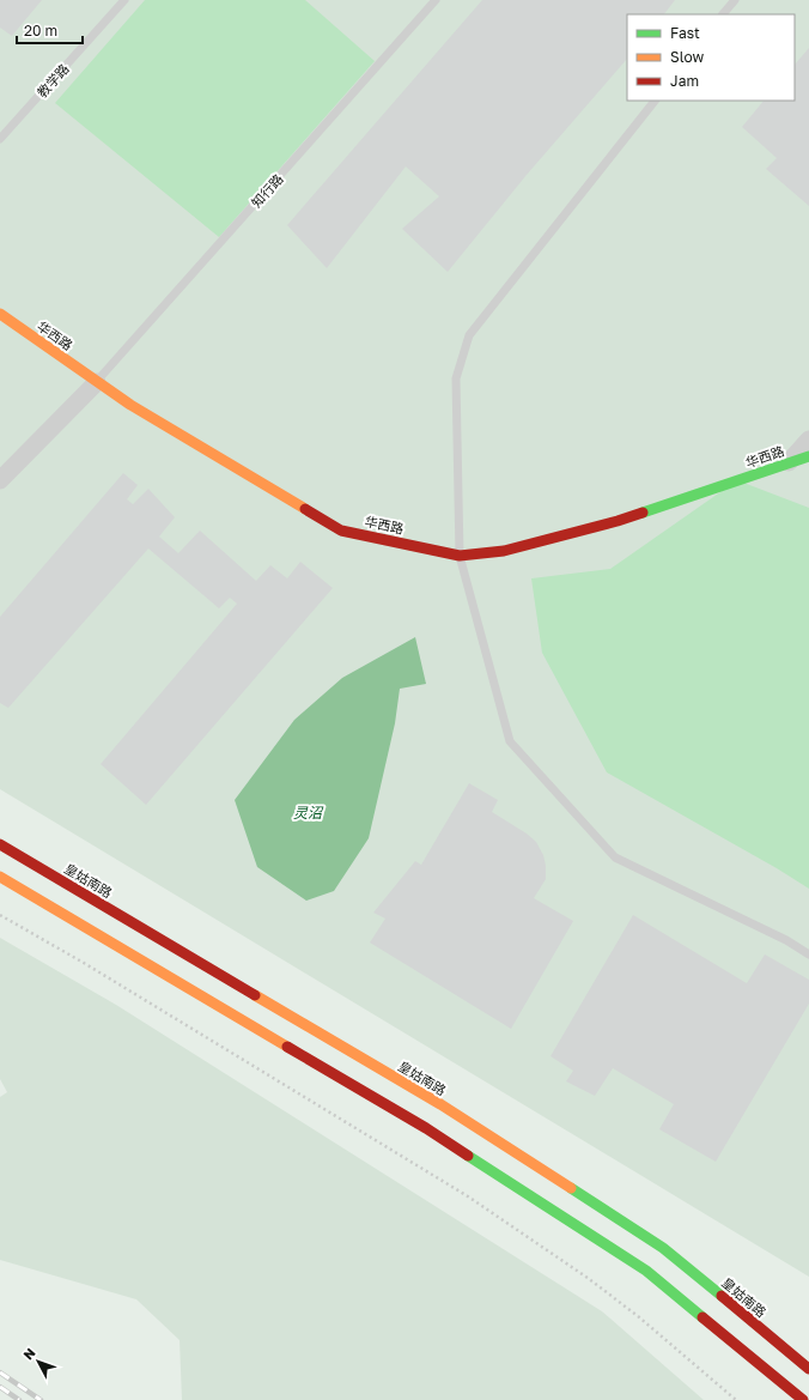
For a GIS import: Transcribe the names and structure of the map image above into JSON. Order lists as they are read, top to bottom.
{
  "streets": {
    "street": ["华西路", "皇姑南路"],
    "lane": ["教学路", "知行路"]
  },
  "crossings": [
    ["知行路", "华西路"]
  ],
  "water": ["灵沼"],
  "legend": ["Fast", "Slow", "Jam"],
  "scale_bar": "20 m",
  "north": "top left"
}
